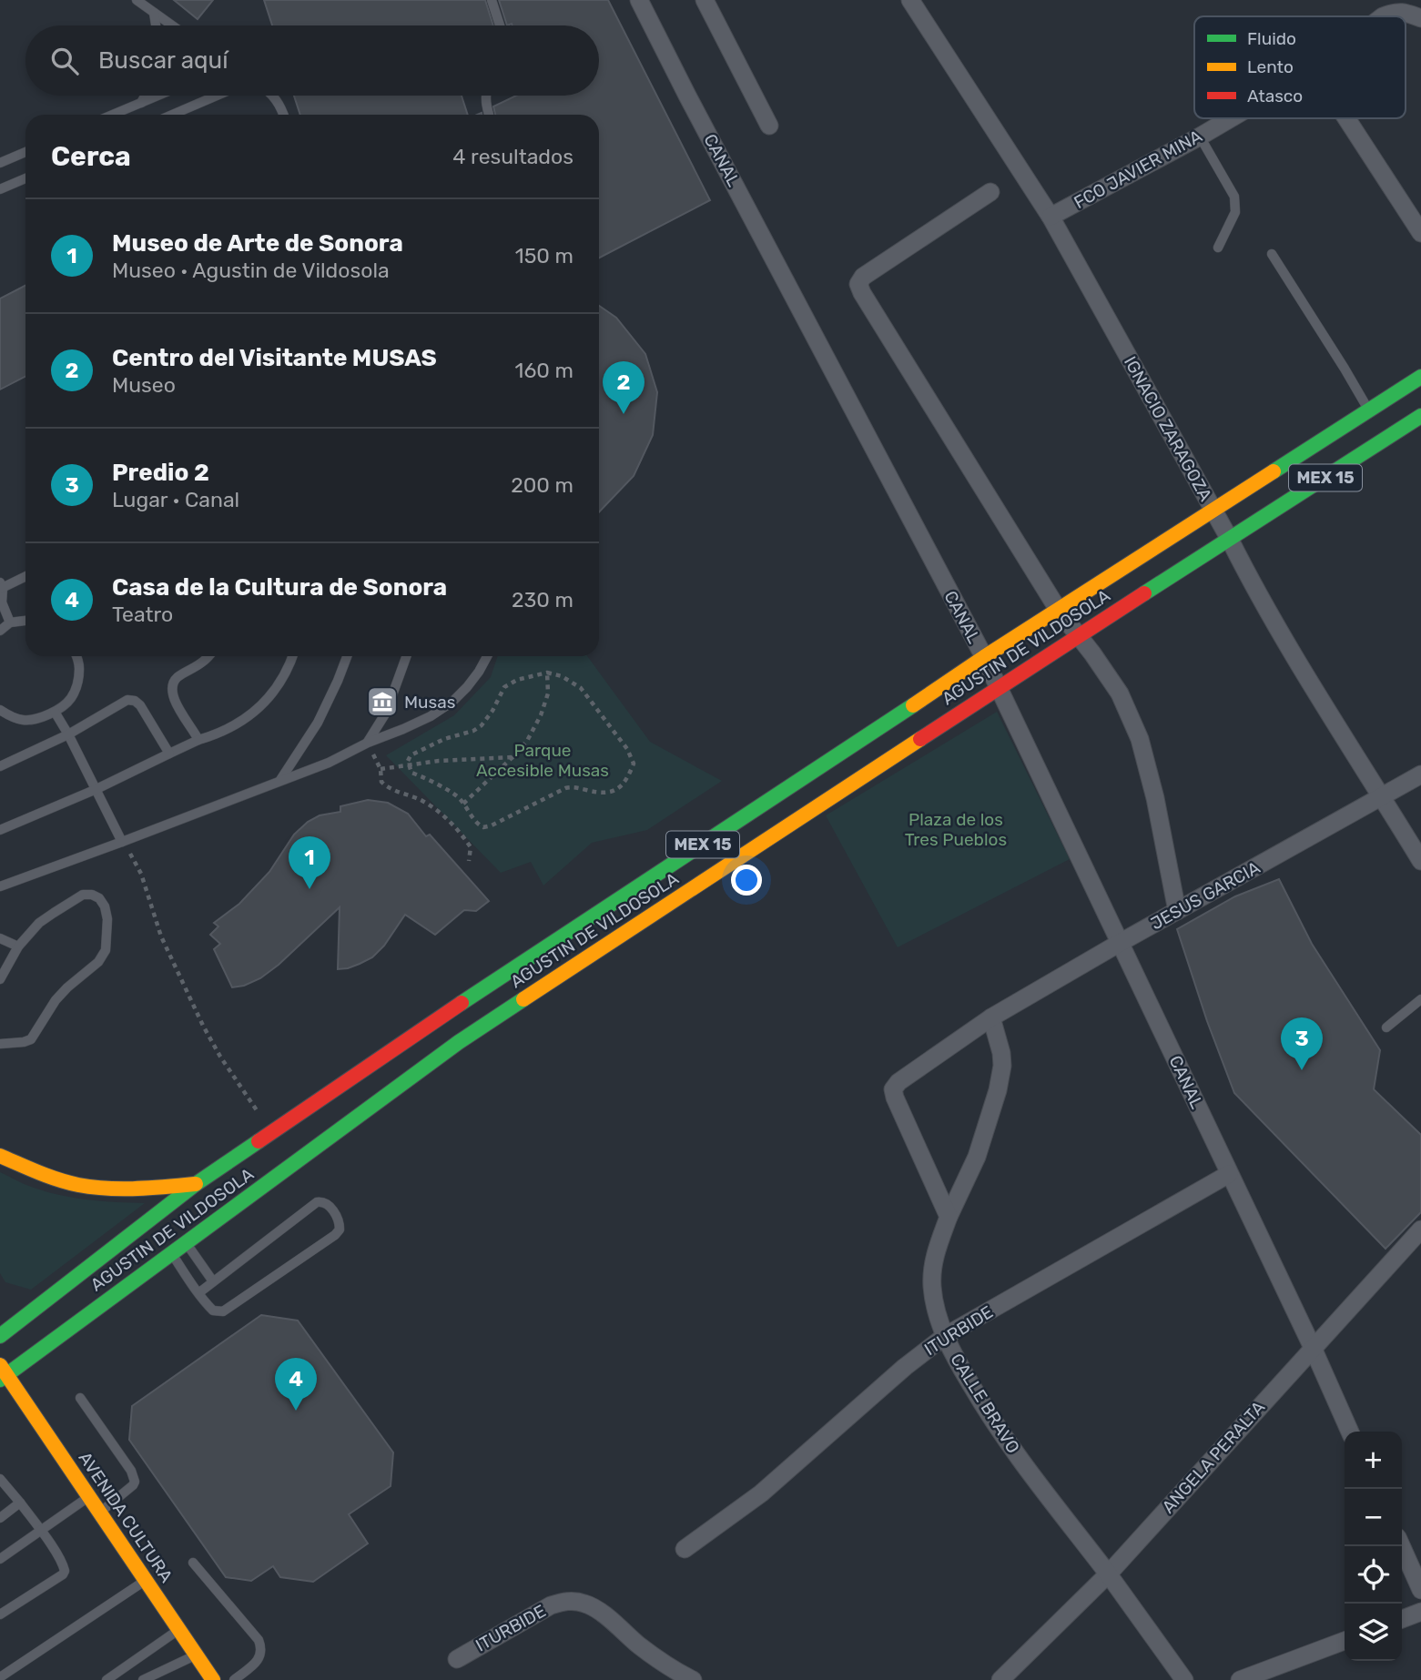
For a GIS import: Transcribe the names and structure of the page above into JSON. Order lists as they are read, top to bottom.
{
  "streets": {
    "main road": ["MEX 15", "AGUSTIN DE VILDOSOLA", "AVENIDA CULTURA"],
    "street": [
      "CANAL",
      "FCO JAVIER MINA",
      "IGNACIO ZARAGOZA",
      "JESUS GARCIA",
      "ITURBIDE",
      "CALLE BRAVO",
      "ANGELA PERALTA"
    ]
  },
  "crossings": [
    ["CANAL", "AGUSTIN DE VILDOSOLA"],
    ["CANAL", "JESUS GARCIA"],
    ["CANAL", "ITURBIDE"],
    ["CANAL", "ANGELA PERALTA"],
    ["FCO JAVIER MINA", "IGNACIO ZARAGOZA"],
    ["IGNACIO ZARAGOZA", "AGUSTIN DE VILDOSOLA"],
    ["IGNACIO ZARAGOZA", "JESUS GARCIA"],
    ["AGUSTIN DE VILDOSOLA", "AVENIDA CULTURA"],
    ["JESUS GARCIA", "CALLE BRAVO"],
    ["ITURBIDE", "CALLE BRAVO"],
    ["CALLE BRAVO", "ANGELA PERALTA"]
  ],
  "parks": ["Parque Accesible Musas", "Plaza de los Tres Pueblos"],
  "places": {
    "museum": ["Musas"]
  },
  "legend": ["Fluido", "Lento", "Atasco"],
  "page": {
    "search": "Buscar aquí",
    "heading": ["Cerca", "4 resultados"],
    "list": [
      {
        "mark": "1",
        "name": "Museo de Arte de Sonora",
        "note": "Museo · Agustin de Vildosola",
        "value": "150 m"
      },
      {
        "mark": "2",
        "name": "Centro del Visitante MUSAS",
        "note": "Museo",
        "value": "160 m"
      },
      {
        "mark": "3",
        "name": "Predio 2",
        "note": "Lugar · Canal",
        "value": "200 m"
      },
      {
        "mark": "4",
        "name": "Casa de la Cultura de Sonora",
        "note": "Teatro",
        "value": "230 m"
      }
    ],
    "pins": [
      "2",
      "1",
      "3",
      "4"
    ],
    "map_buttons": ["+", "−"]
  }
}
